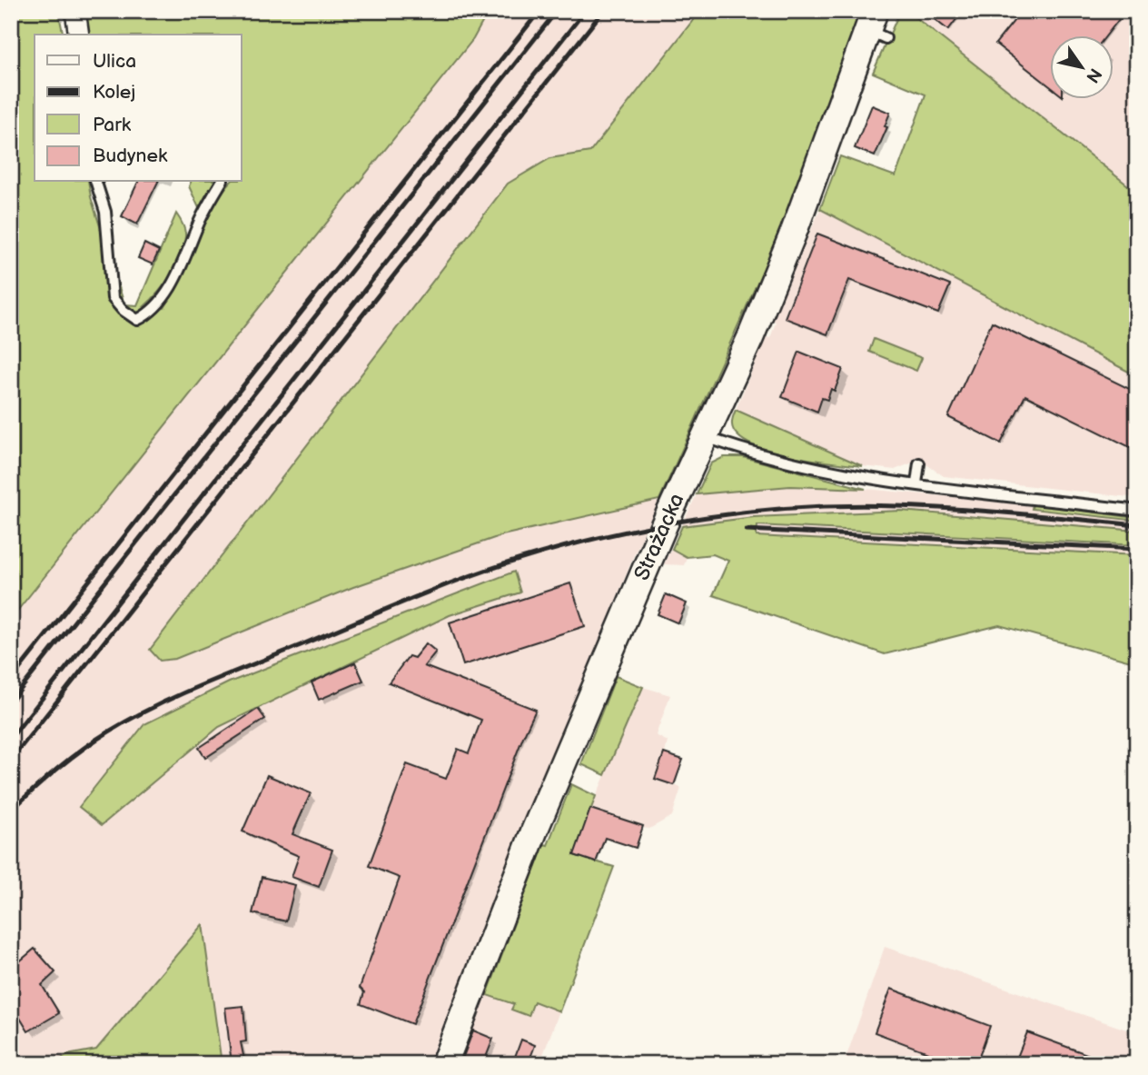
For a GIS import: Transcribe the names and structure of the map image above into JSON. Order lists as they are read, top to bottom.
{
  "streets": {
    "main road": ["Strażacka"]
  },
  "legend": [
    "Ulica",
    "Kolej",
    "Park",
    "Budynek"
  ],
  "north": "bottom right"
}
